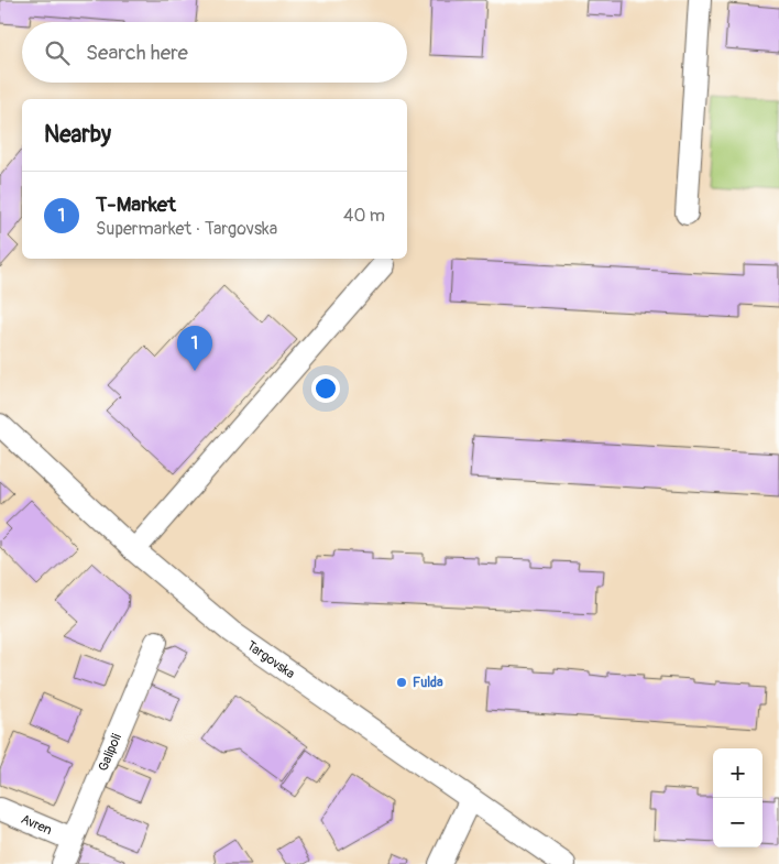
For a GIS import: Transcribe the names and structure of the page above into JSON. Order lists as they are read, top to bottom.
{
  "streets": {
    "street": ["Targovska", "Galipoli", "Avren"]
  },
  "crossings": [
    ["Galipoli", "Avren"]
  ],
  "places": ["Fulda"],
  "page": {
    "search": "Search here",
    "heading": "Nearby",
    "list": [
      {
        "mark": "1",
        "name": "T-Market",
        "note": "Supermarket · Targovska",
        "value": "40 m"
      }
    ],
    "pins": "1",
    "map_buttons": ["+", "−"]
  }
}
